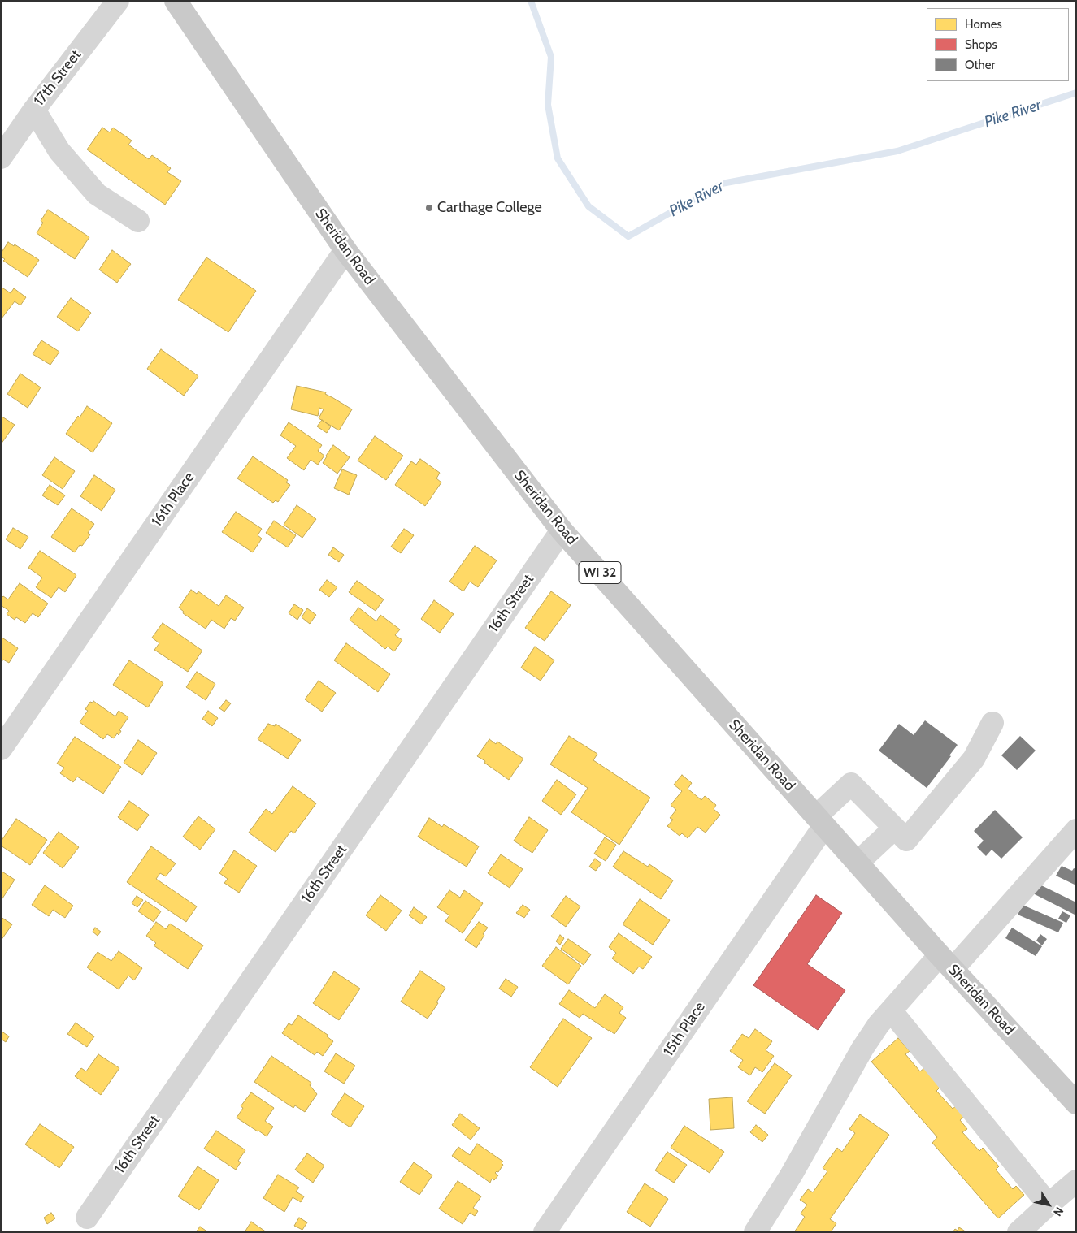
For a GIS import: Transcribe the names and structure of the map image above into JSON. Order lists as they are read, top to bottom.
{
  "streets": {
    "main road": ["Sheridan Road", "WI 32"],
    "street": [
      "17th Street",
      "16th Place",
      "16th Street",
      "15th Place"
    ]
  },
  "crossings": [
    ["Sheridan Road", "16th Place"],
    ["Sheridan Road", "16th Street"],
    ["Sheridan Road", "15th Place"]
  ],
  "water": ["Pike River"],
  "places": ["Carthage College"],
  "legend": ["Homes", "Shops", "Other"],
  "north": "bottom right"
}
